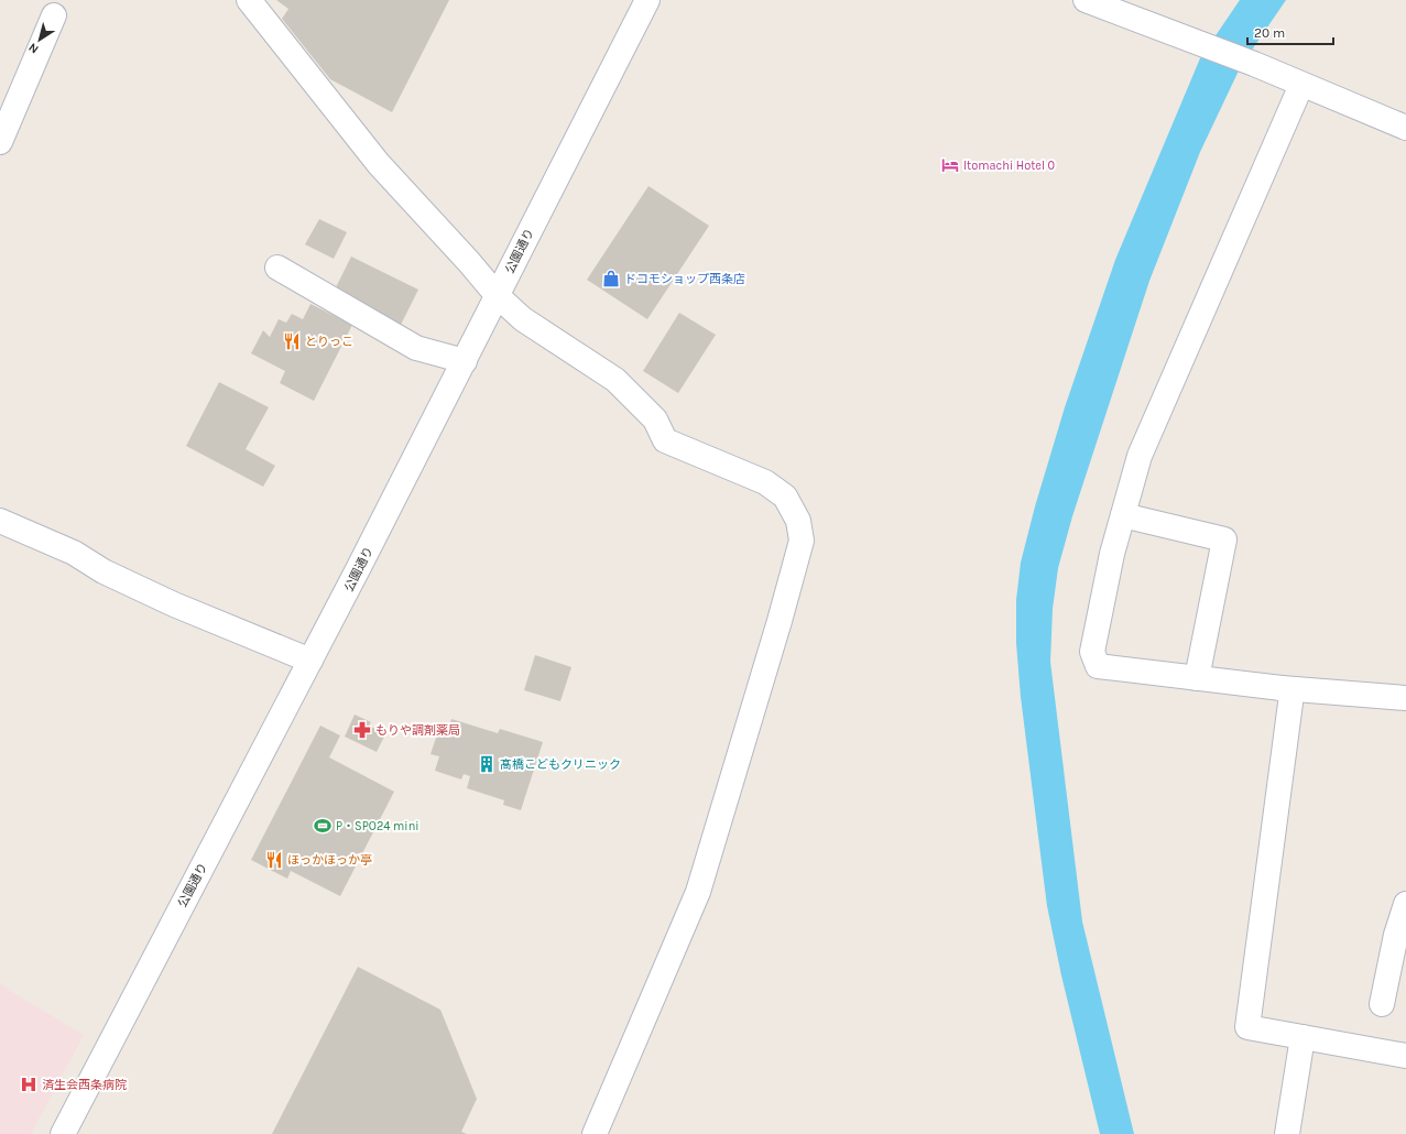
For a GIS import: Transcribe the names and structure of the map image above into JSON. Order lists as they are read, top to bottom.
{
  "streets": {
    "street": ["公園通り"]
  },
  "places": {
    "hotel": ["Itomachi Hotel 0"],
    "shop": ["ドコモショップ西条店"],
    "restaurant": ["とりっこ", "ほっかほっか亭"],
    "pharmacy": ["もりや調剤薬局"],
    "building": ["髙橋こどもクリニック"],
    "sports": ["P・SPO24 mini"],
    "hospital": ["済生会西条病院"]
  },
  "scale_bar": "20 m",
  "north": "bottom left"
}
